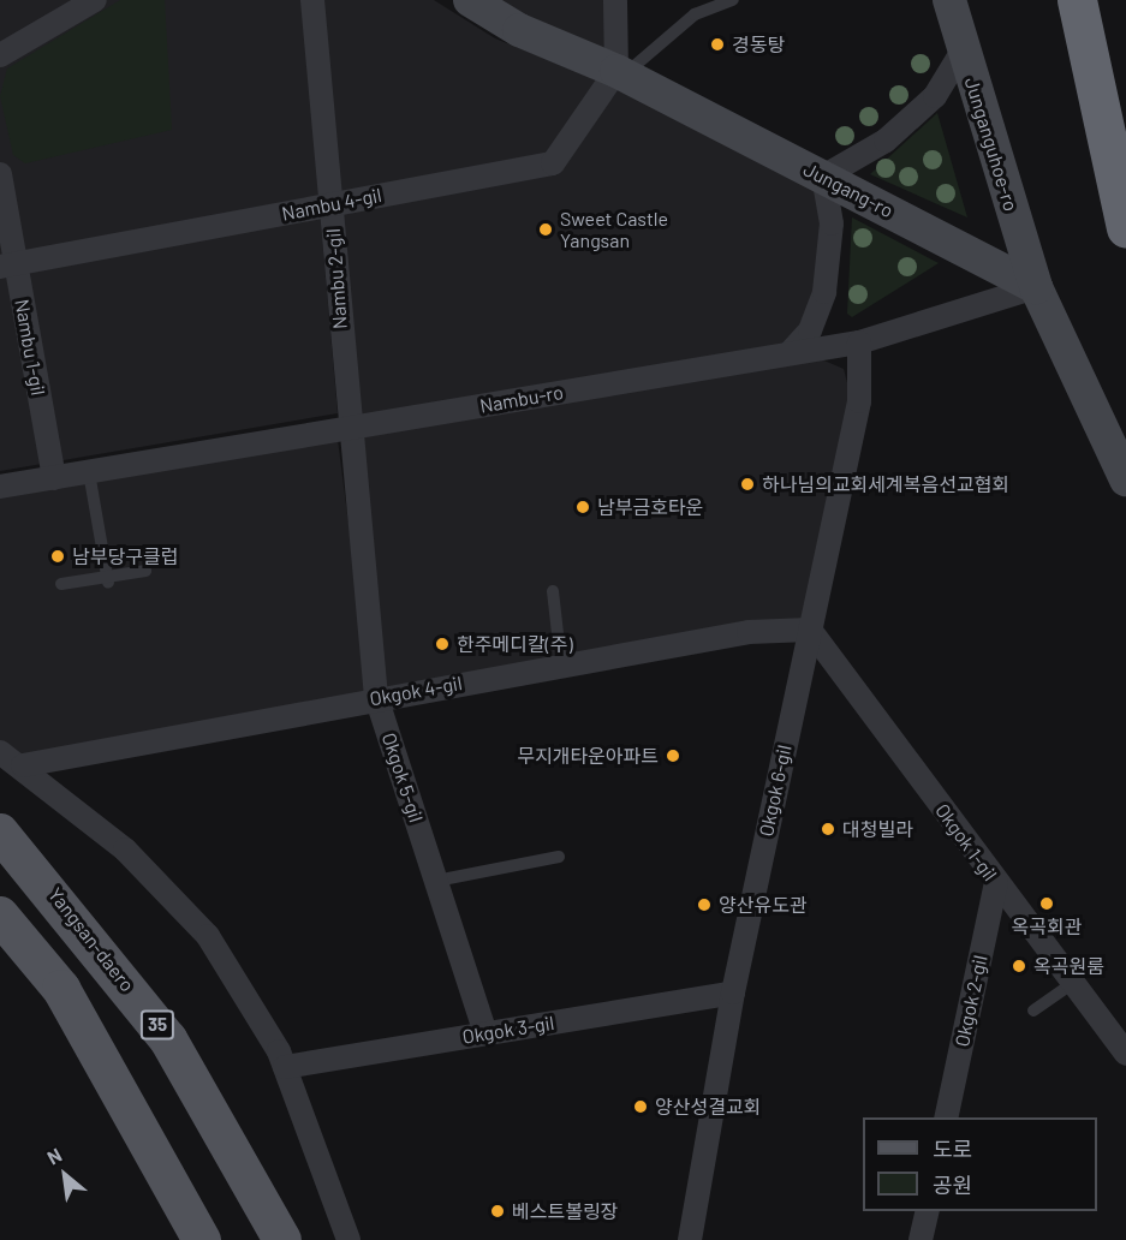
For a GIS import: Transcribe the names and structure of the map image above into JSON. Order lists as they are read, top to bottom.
{
  "streets": {
    "main road": [
      "Junganguhoe-ro",
      "Jungang-ro",
      "Yangsan-daero",
      "35"
    ],
    "street": [
      "Nambu 4-gil",
      "Nambu 2-gil",
      "Nambu 1-gil",
      "Nambu-ro",
      "Okgok 4-gil",
      "Okgok 5-gil",
      "Okgok 6-gil",
      "Okgok 1-gil",
      "Okgok 2-gil",
      "Okgok 3-gil"
    ]
  },
  "crossings": [
    ["Junganguhoe-ro", "Jungang-ro"],
    ["Junganguhoe-ro", "Nambu-ro"],
    ["Jungang-ro", "Nambu 4-gil"],
    ["Jungang-ro", "Nambu-ro"],
    ["Nambu 4-gil", "Nambu 2-gil"],
    ["Nambu 4-gil", "Nambu 1-gil"],
    ["Nambu 2-gil", "Nambu-ro"],
    ["Nambu 2-gil", "Okgok 5-gil"],
    ["Nambu 1-gil", "Nambu-ro"],
    ["Nambu-ro", "Okgok 5-gil"],
    ["Nambu-ro", "Okgok 6-gil"],
    ["Okgok 4-gil", "Okgok 5-gil"],
    ["Okgok 4-gil", "Okgok 6-gil"],
    ["Okgok 4-gil", "Okgok 1-gil"],
    ["Okgok 5-gil", "Okgok 3-gil"],
    ["Okgok 6-gil", "Okgok 1-gil"],
    ["Okgok 6-gil", "Okgok 3-gil"],
    ["Okgok 1-gil", "Okgok 2-gil"]
  ],
  "places": [
    "경동탕",
    "Sweet Castle Yangsan",
    "하나님의교회세계복음선교협회",
    "남부금호타운",
    "남부당구클럽",
    "한주메디칼(주)",
    "무지개타운아파트",
    "대청빌라",
    "옥곡회관",
    "양산유도관",
    "옥곡원룸",
    "양산성결교회",
    "베스트볼링장"
  ],
  "legend": ["도로", "공원"],
  "north": "top left"
}
